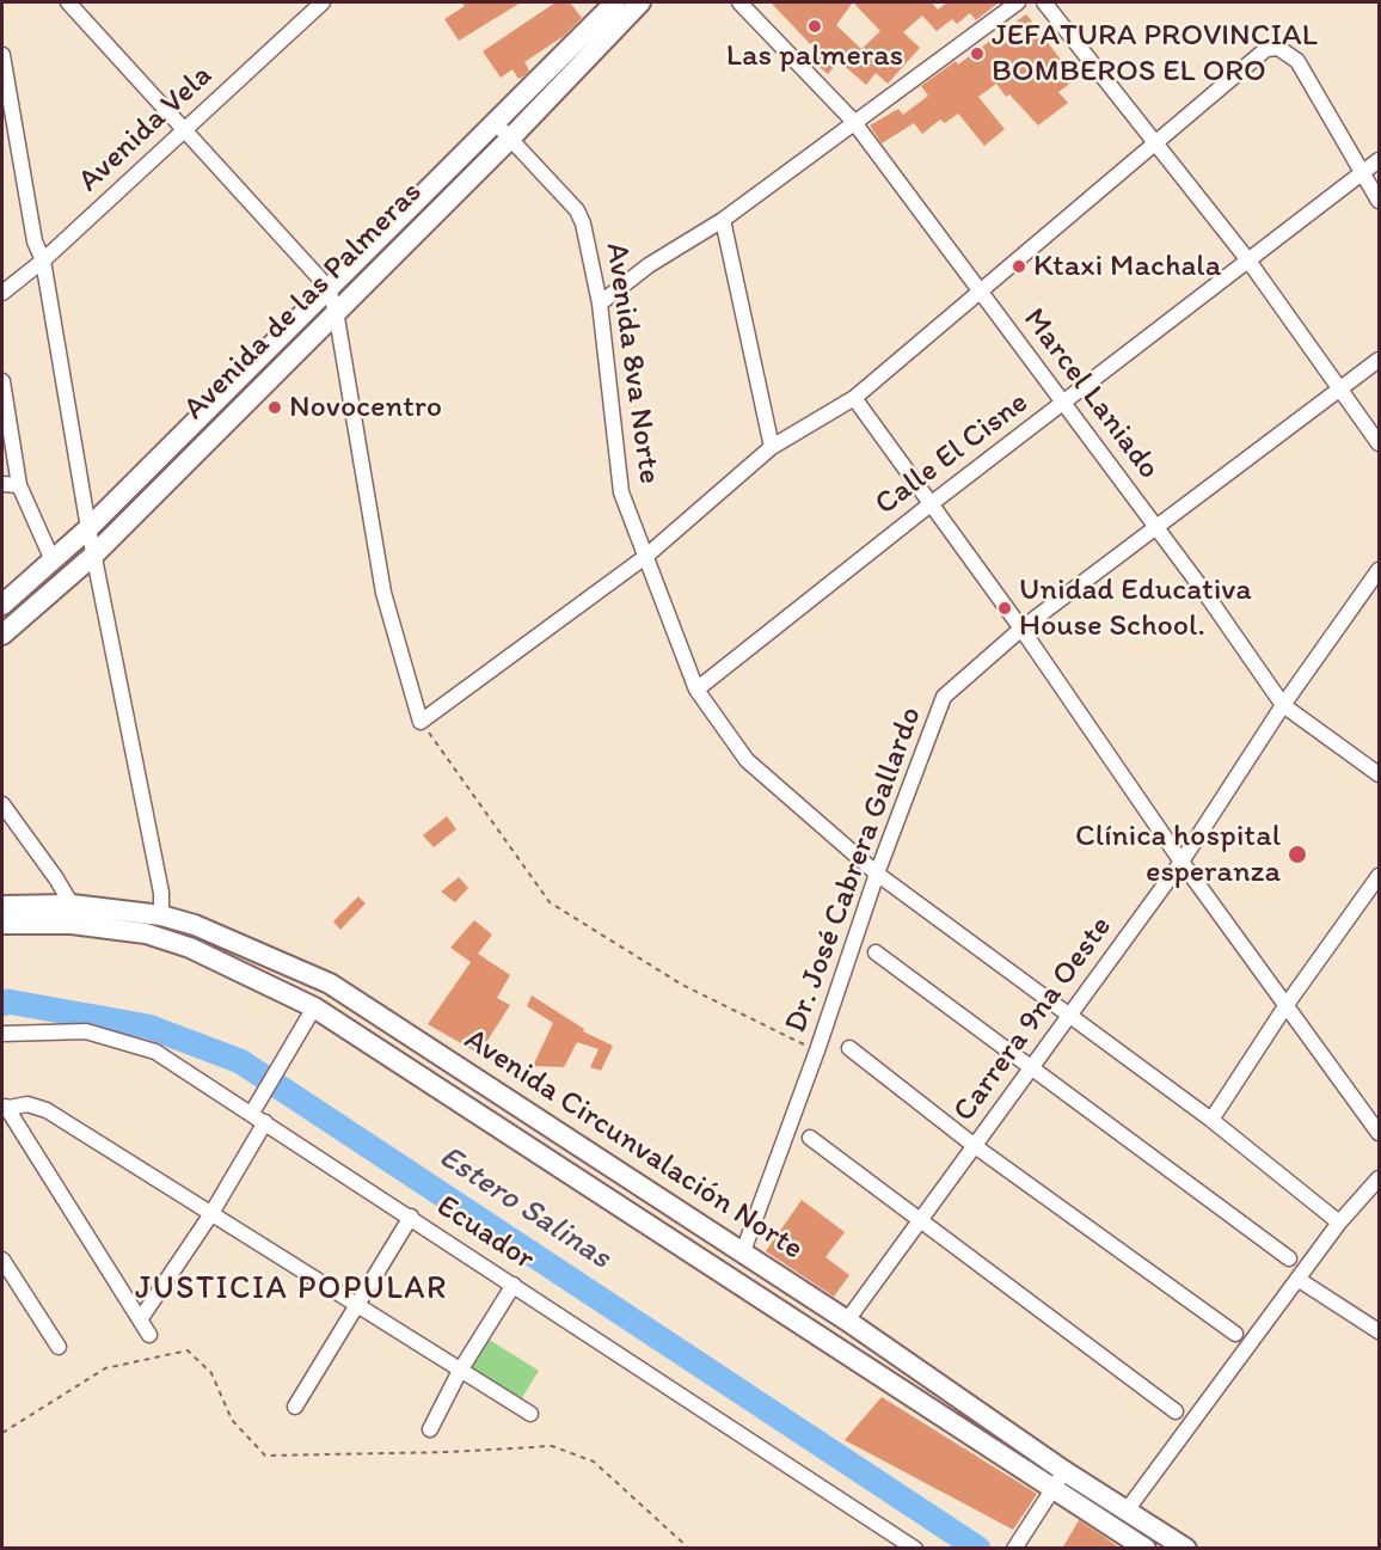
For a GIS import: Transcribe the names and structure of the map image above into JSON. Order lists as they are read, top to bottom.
{
  "streets": {
    "main road": ["Avenida de las Palmeras", "Avenida Circunvalación Norte"],
    "street": [
      "Avenida Vela",
      "Avenida 8va Norte",
      "Marcel Laniado",
      "Calle El Cisne",
      "Dr. José Cabrera Gallardo",
      "Carrera 9na Oeste",
      "Ecuador"
    ]
  },
  "crossings": [
    ["Avenida de las Palmeras", "Avenida 8va Norte"],
    ["Avenida 8va Norte", "Calle El Cisne"],
    ["Avenida 8va Norte", "Dr. José Cabrera Gallardo"],
    ["Avenida 8va Norte", "Carrera 9na Oeste"],
    ["Marcel Laniado", "Calle El Cisne"],
    ["Marcel Laniado", "Dr. José Cabrera Gallardo"],
    ["Marcel Laniado", "Carrera 9na Oeste"],
    ["Dr. José Cabrera Gallardo", "Avenida Circunvalación Norte"],
    ["Carrera 9na Oeste", "Avenida Circunvalación Norte"]
  ],
  "districts": ["JUSTICIA POPULAR"],
  "water": ["Estero Salinas"],
  "places": [
    "Las palmeras",
    "JEFATURA PROVINCIAL BOMBEROS EL ORO",
    "Ktaxi Machala",
    "Novocentro",
    "Unidad Educativa House School.",
    "Clínica hospital esperanza"
  ]
}
